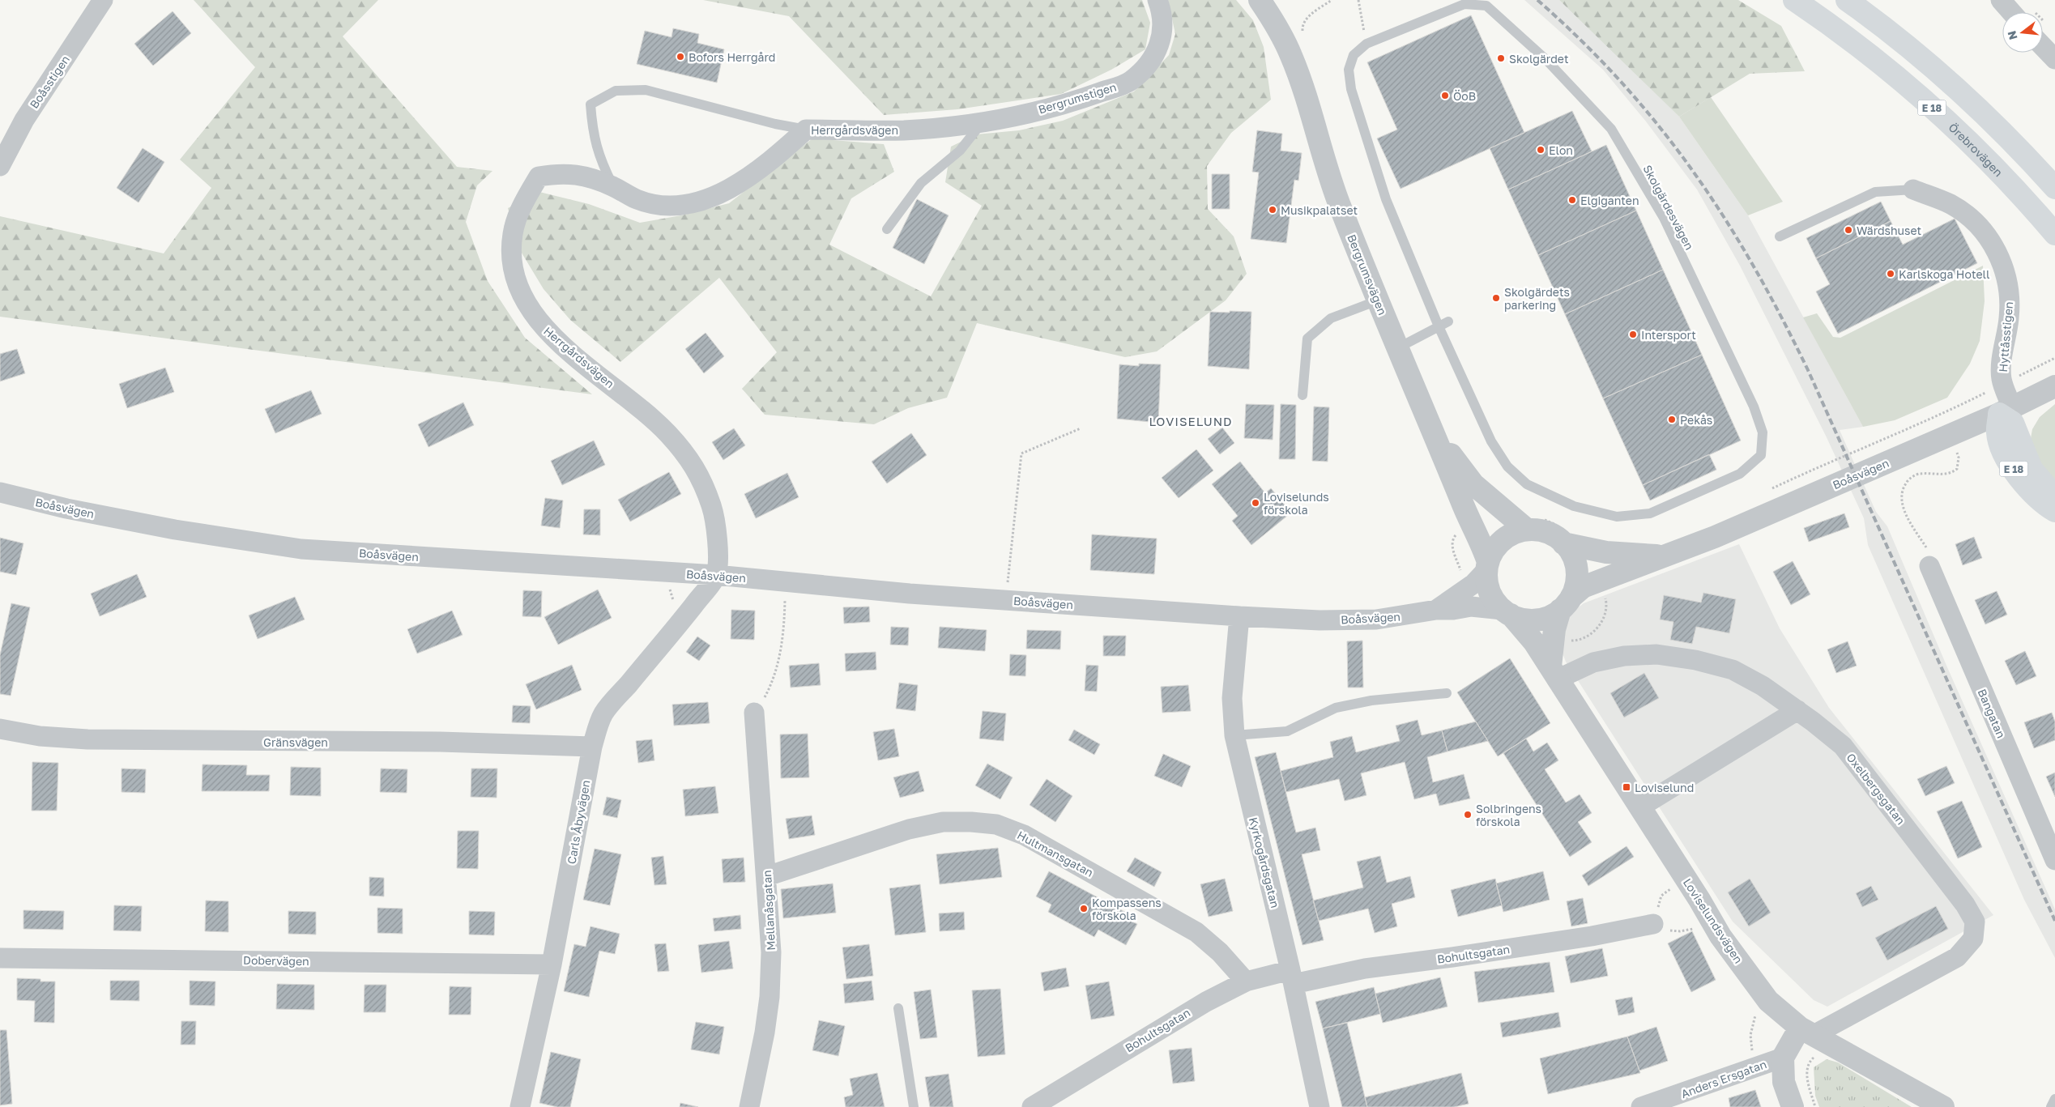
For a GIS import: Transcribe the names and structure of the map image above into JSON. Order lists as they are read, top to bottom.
{
  "streets": {
    "highway": ["E 18", "Örebrovägen"],
    "street": [
      "Boåsstigen",
      "Bergrumstigen",
      "Herrgårdsvägen",
      "Bergrumsvägen",
      "Hyttåsstigen",
      "Boåsvägen",
      "Bangatan",
      "Gränsvägen",
      "Oxelbergsgatan",
      "Carls Åbyvägen",
      "Hultmansgatan",
      "Kyrkogårdsgatan",
      "Mellanåsgatan",
      "Loviselundsvägen",
      "Bohultsgatan",
      "Dobervägen",
      "Anders Ersgatan"
    ],
    "lane": ["Skolgärdesvägen"]
  },
  "crossings": [
    ["Bergrumstigen", "Herrgårdsvägen"],
    ["E 18", "Hyttåsstigen"],
    ["E 18", "Boåsvägen"],
    ["Herrgårdsvägen", "Boåsvägen"],
    ["Herrgårdsvägen", "Carls Åbyvägen"],
    ["Bergrumsvägen", "Boåsvägen"],
    ["Bergrumsvägen", "Loviselundsvägen"],
    ["Hyttåsstigen", "Boåsvägen"],
    ["Boåsvägen", "Carls Åbyvägen"],
    ["Boåsvägen", "Kyrkogårdsgatan"],
    ["Boåsvägen", "Loviselundsvägen"],
    ["Gränsvägen", "Carls Åbyvägen"],
    ["Oxelbergsgatan", "Loviselundsvägen"],
    ["Carls Åbyvägen", "Dobervägen"],
    ["Hultmansgatan", "Mellanåsgatan"],
    ["Hultmansgatan", "Bohultsgatan"],
    ["Kyrkogårdsgatan", "Bohultsgatan"]
  ],
  "districts": ["LOVISELUND"],
  "places": {
    "other": [
      "Bofors Herrgård",
      "Skolgärdet",
      "ÖoB",
      "Elon",
      "Elgiganten",
      "Musikpalatset",
      "Wärdshuset",
      "Karlskoga Hotell",
      "Skolgärdets parkering",
      "Intersport",
      "Pekås",
      "Loviselunds förskola",
      "Solbringens förskola",
      "Kompassens förskola"
    ],
    "transit": ["Loviselund"]
  },
  "north": "left"
}
